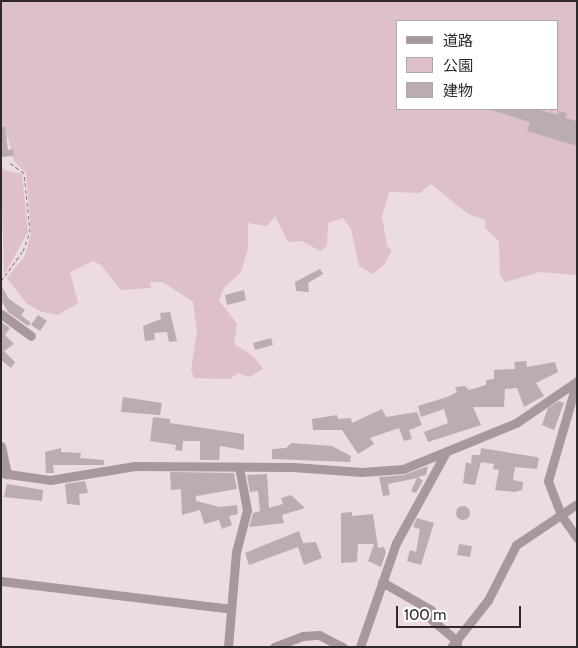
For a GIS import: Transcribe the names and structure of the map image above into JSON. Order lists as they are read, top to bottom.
{
  "legend": ["道路", "公園", "建物"],
  "scale_bar": "100 m"
}
